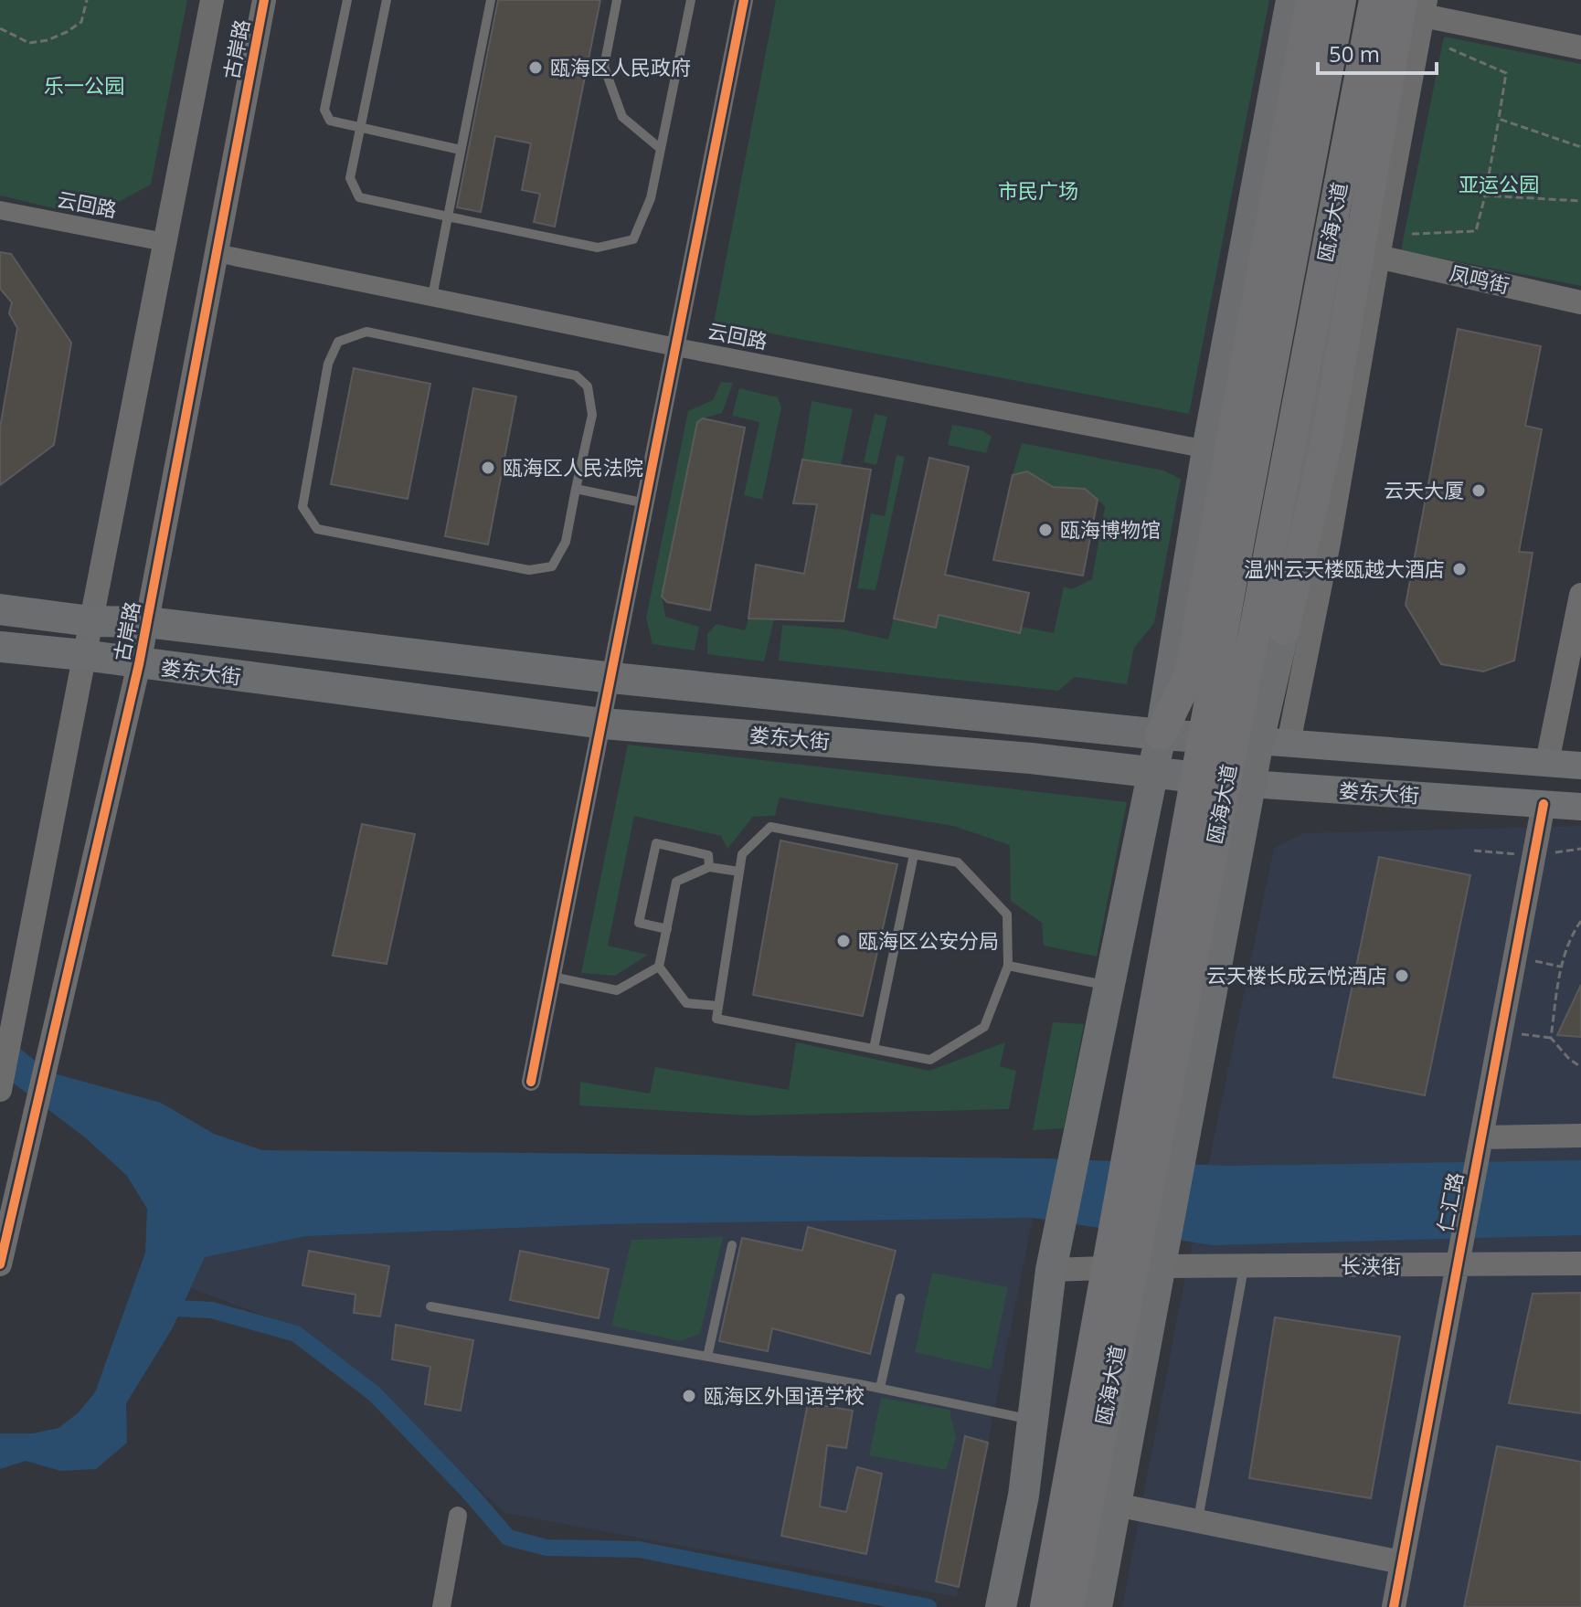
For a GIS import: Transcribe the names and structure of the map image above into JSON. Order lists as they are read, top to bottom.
{
  "streets": {
    "highway": ["瓯海大道"],
    "main road": ["娄东大街"],
    "street": [
      "古岸路",
      "云回路",
      "凤鸣街",
      "仁汇路",
      "长浃街"
    ]
  },
  "crossings": [
    ["古岸路", "云回路"],
    ["古岸路", "娄东大街"],
    ["瓯海大道", "娄东大街"],
    ["瓯海大道", "长浃街"],
    ["娄东大街", "仁汇路"],
    ["仁汇路", "长浃街"]
  ],
  "parks": ["乐一公园", "亚运公园", "市民广场"],
  "places": [
    "瓯海区人民政府",
    "瓯海区人民法院",
    "云天大厦",
    "瓯海博物馆",
    "温州云天楼瓯越大酒店",
    "瓯海区公安分局",
    "云天楼长成云悦酒店",
    "瓯海区外国语学校"
  ],
  "scale_bar": "50 m"
}
